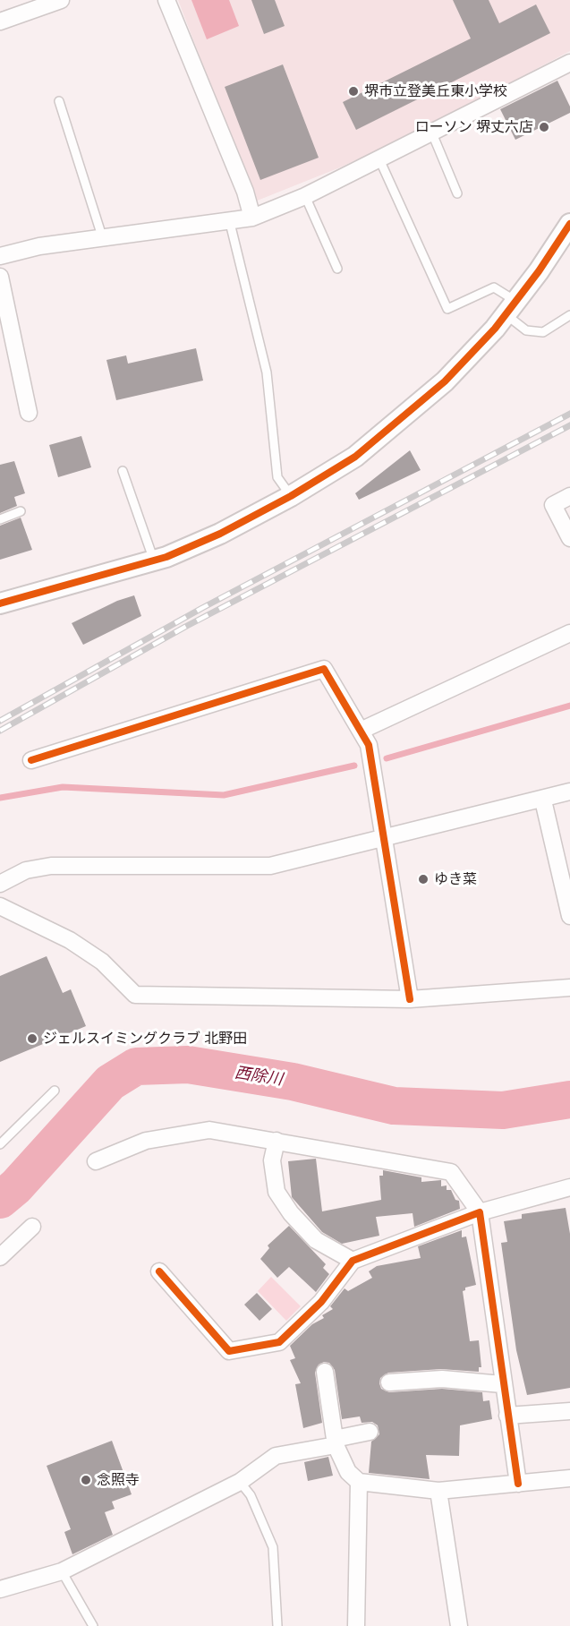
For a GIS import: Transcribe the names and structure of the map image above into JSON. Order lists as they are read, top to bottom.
{
  "water": ["西除川"],
  "places": [
    "堺市立登美丘東小学校",
    "ローソン 堺丈六店",
    "ゆき菜",
    "ジェルスイミングクラブ 北野田",
    "念照寺"
  ]
}
